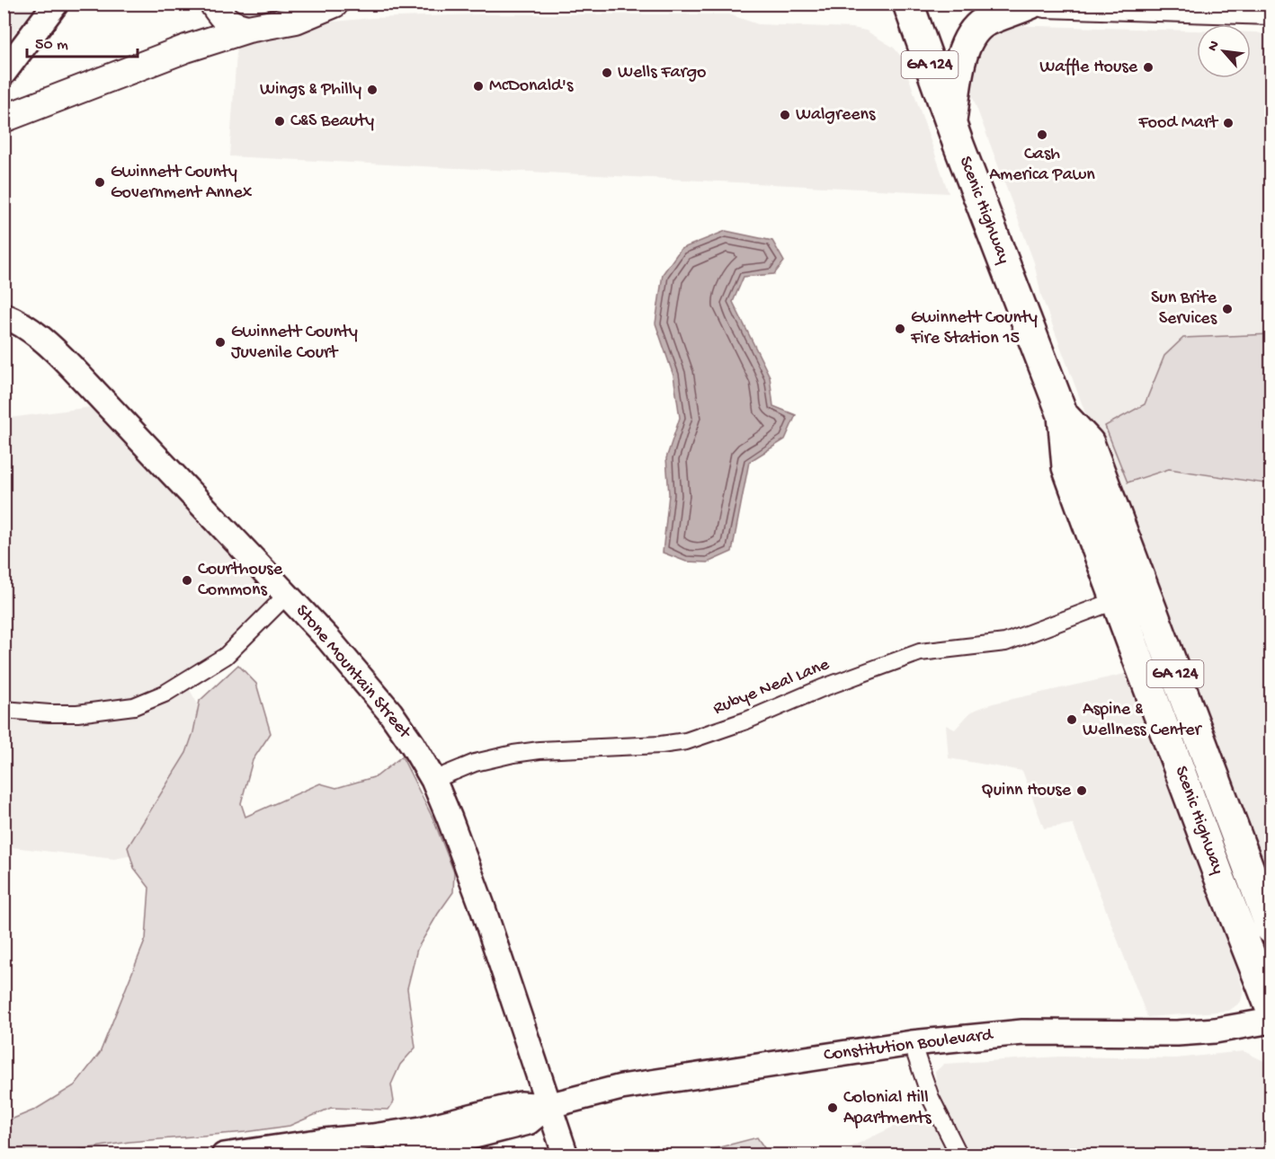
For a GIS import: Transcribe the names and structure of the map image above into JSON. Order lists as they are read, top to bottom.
{
  "streets": {
    "highway": ["GA 124", "Scenic Highway"],
    "street": ["Stone Mountain Street", "Rubye Neal Lane", "Constitution Boulevard"]
  },
  "crossings": [
    ["Scenic Highway", "Rubye Neal Lane"],
    ["Stone Mountain Street", "Rubye Neal Lane"],
    ["Stone Mountain Street", "Constitution Boulevard"]
  ],
  "places": [
    "Waffle House",
    "Wells Fargo",
    "McDonald's",
    "Wings & Philly",
    "Walgreens",
    "C&S Beauty",
    "Food Mart",
    "Cash America Pawn",
    "Gwinnett County Government Annex",
    "Sun Brite Services",
    "Gwinnett County Fire Station 15",
    "Gwinnett County Juvenile Court",
    "Courthouse Commons",
    "Aspine & Wellness Center",
    "Quinn House",
    "Colonial Hill Apartments"
  ],
  "scale_bar": "50 m",
  "north": "top left"
}
